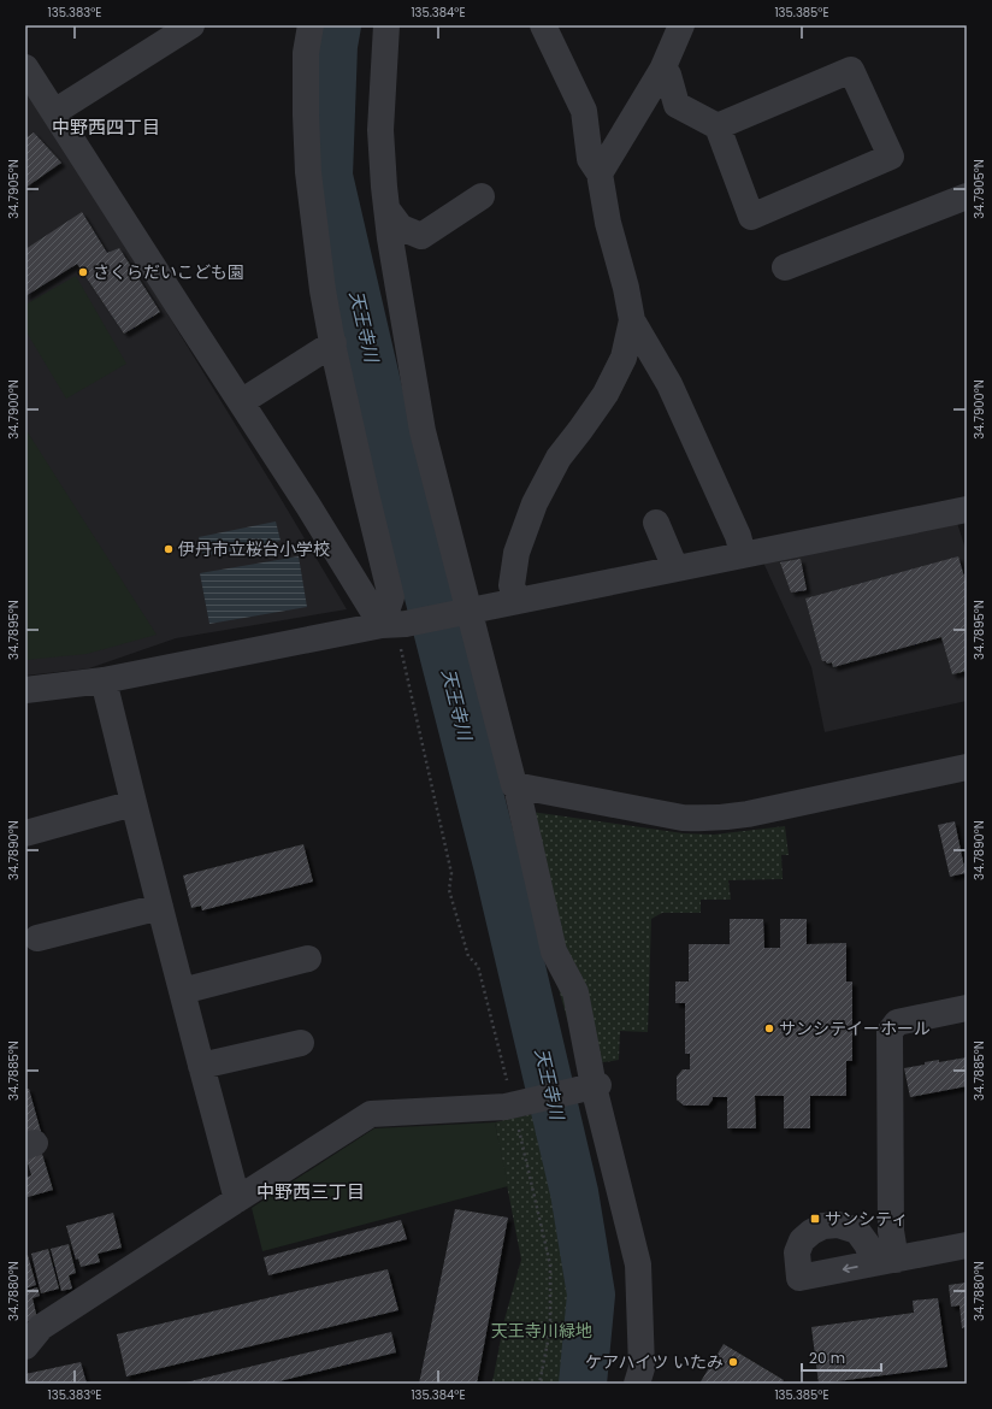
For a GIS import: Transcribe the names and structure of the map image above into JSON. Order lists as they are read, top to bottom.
{
  "districts": ["中野西四丁目", "中野西三丁目"],
  "water": ["天王寺川"],
  "parks": ["天王寺川緑地"],
  "places": {
    "other": [
      "さくらだいこども園",
      "伊丹市立桜台小学校",
      "サンシテイーホール",
      "ケアハイツ いたみ"
    ],
    "transit": ["サンシティ"]
  },
  "scale_bar": "20 m",
  "coordinates": [
    "135.383°E",
    "135.384°E",
    "135.385°E",
    "34.7905°N",
    "34.7900°N",
    "34.7895°N",
    "34.7890°N",
    "34.7885°N",
    "34.7880°N"
  ]
}
